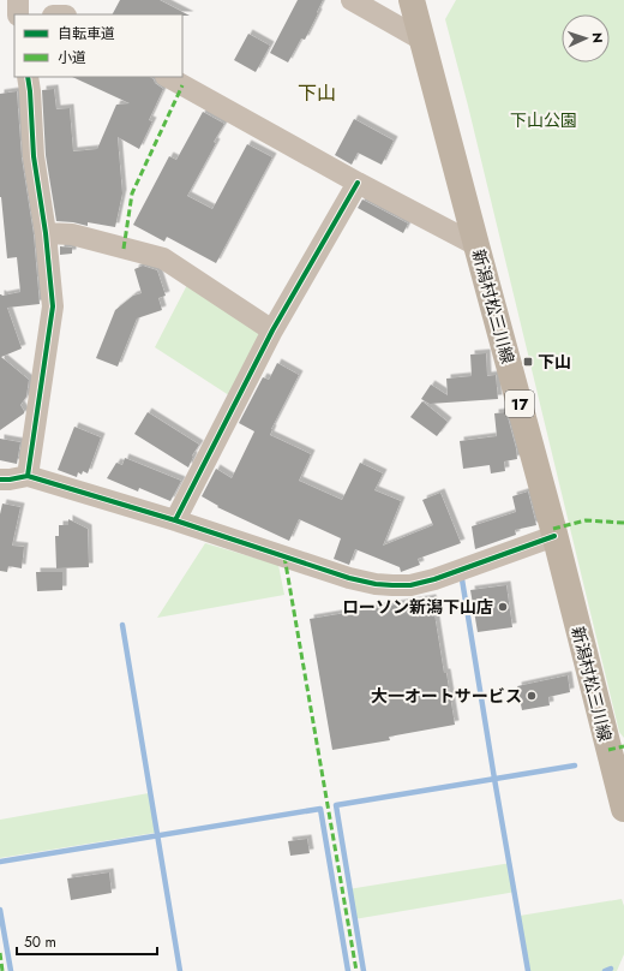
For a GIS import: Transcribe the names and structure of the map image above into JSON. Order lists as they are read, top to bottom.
{
  "streets": {
    "main road": ["新潟村松三川線", "17"]
  },
  "districts": ["下山"],
  "parks": ["下山公園"],
  "places": {
    "transit": ["下山"],
    "other": ["ローソン新潟下山店", "大一オートサービス"]
  },
  "legend": ["自転車道", "小道"],
  "scale_bar": "50 m",
  "north": "right"
}
